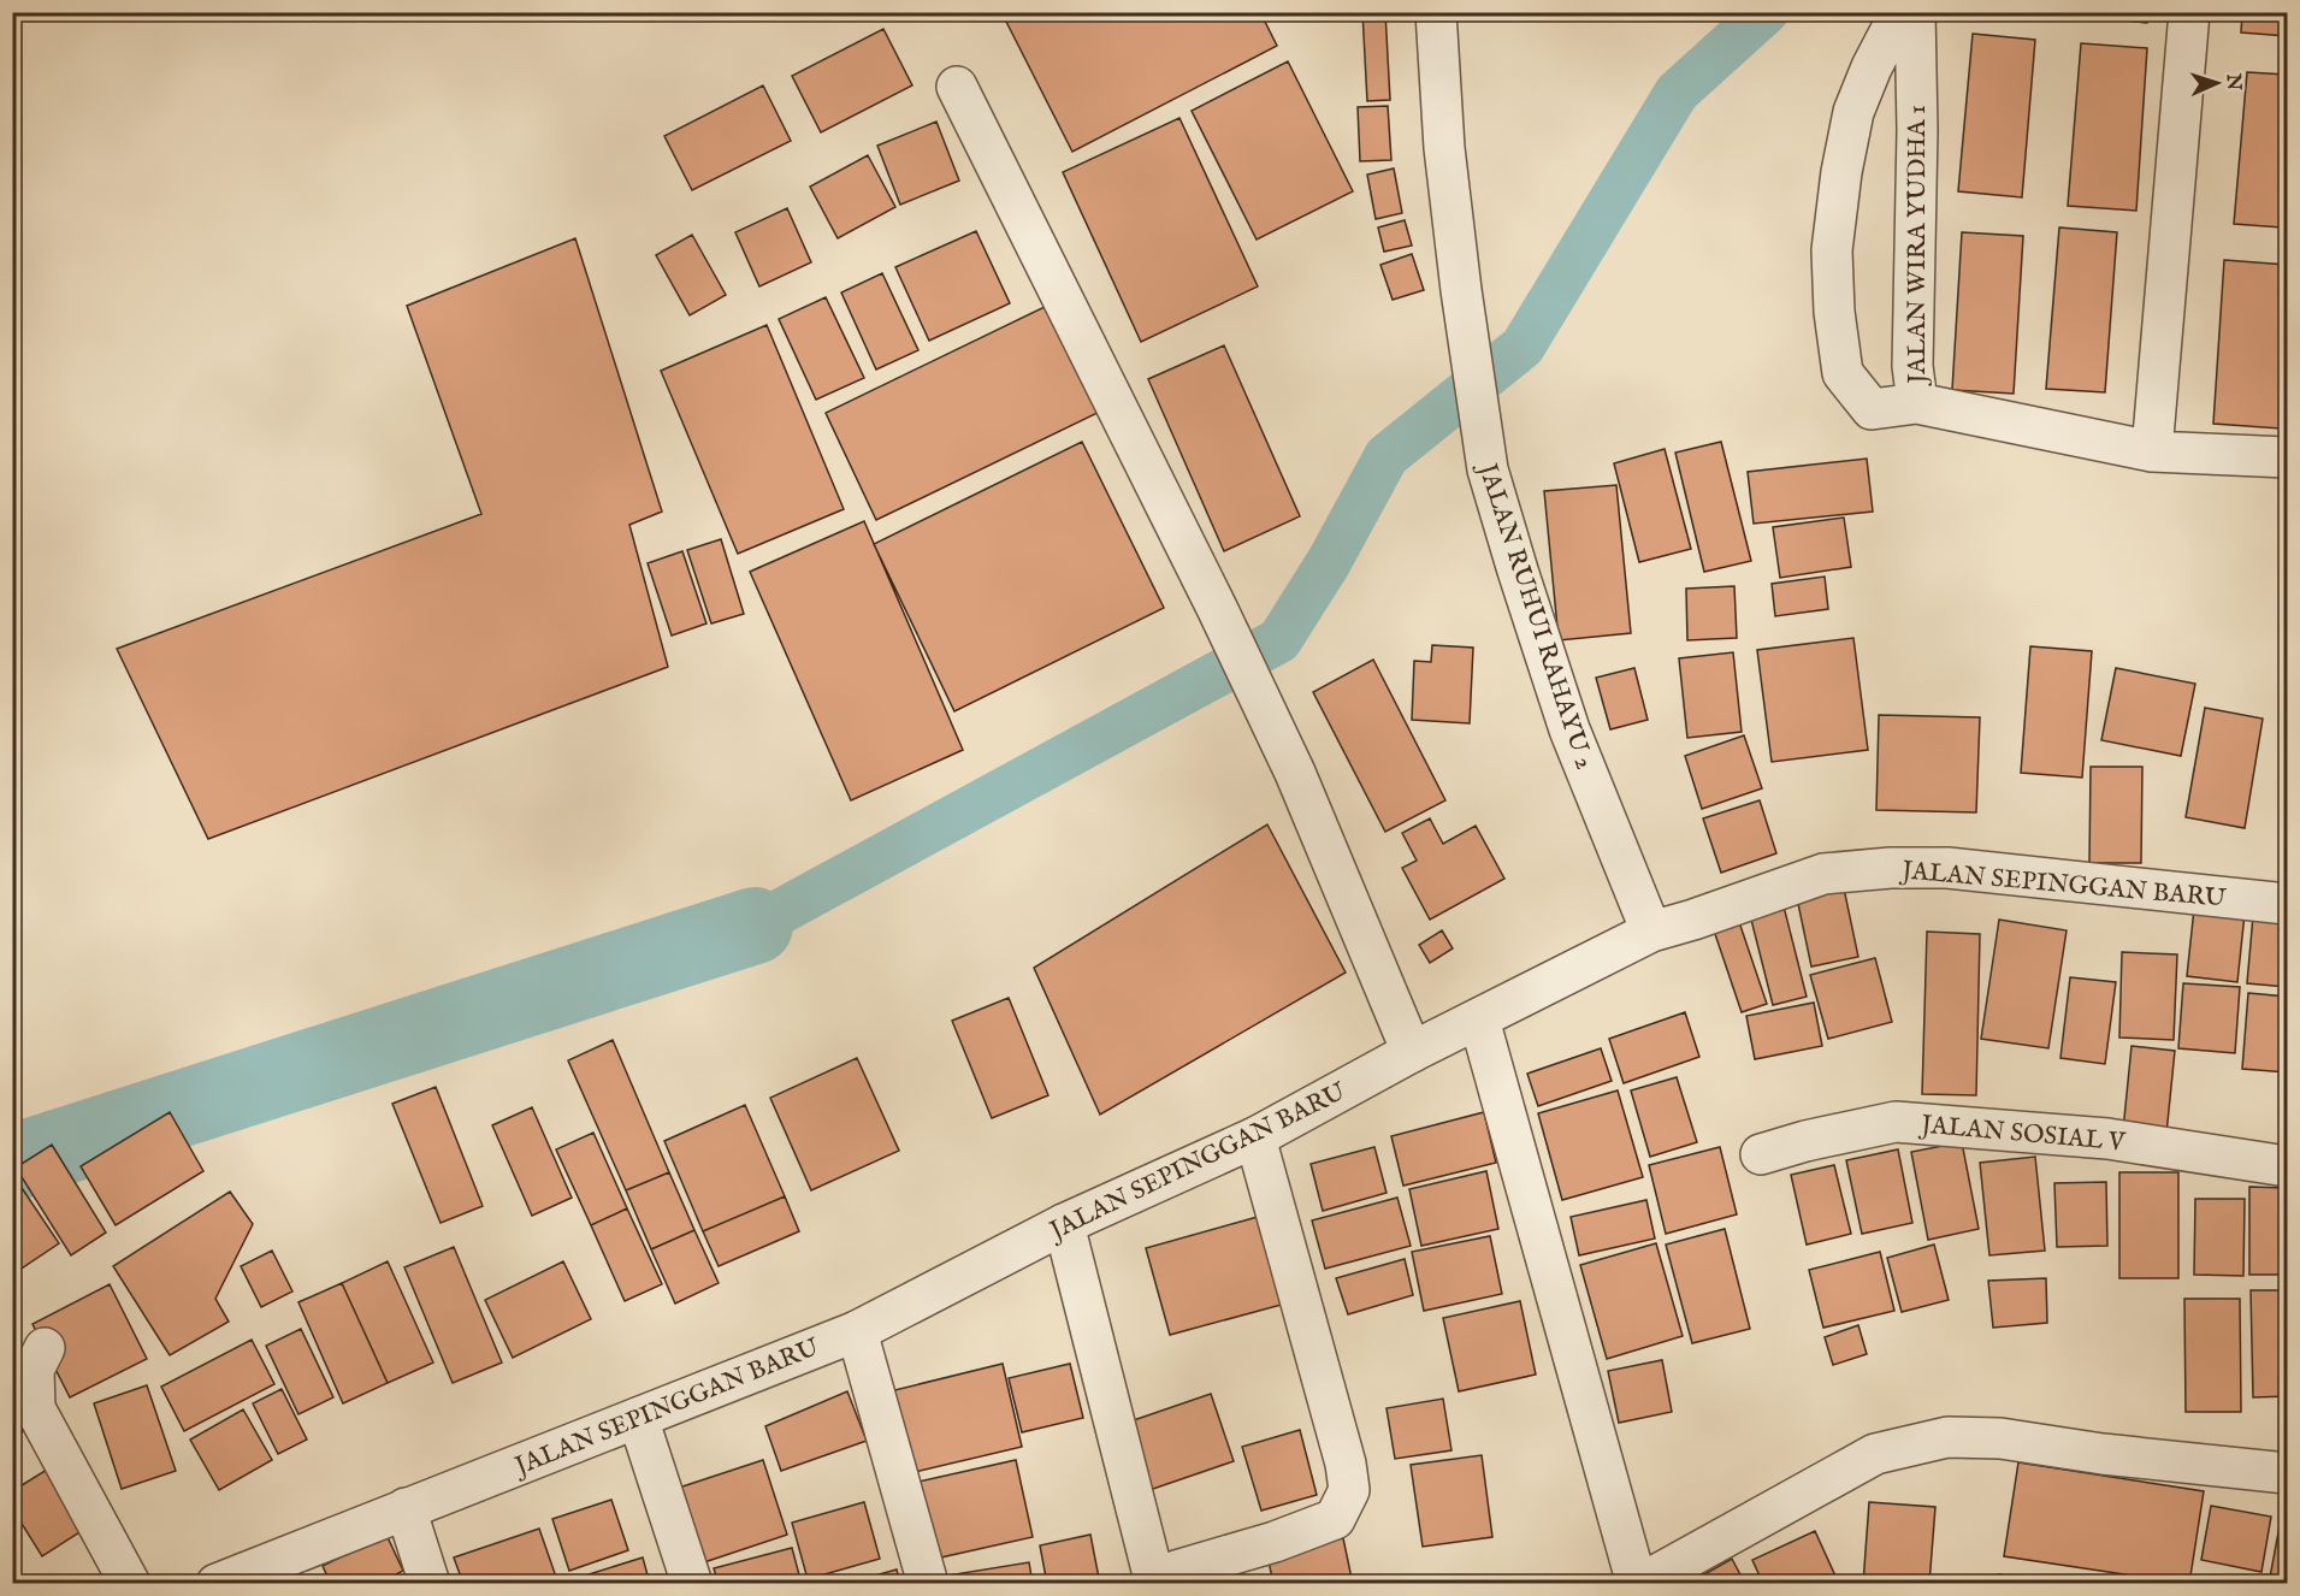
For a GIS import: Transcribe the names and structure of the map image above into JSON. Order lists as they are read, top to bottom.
{
  "streets": {
    "street": [
      "JALAN WIRA YUDHA 1",
      "JALAN RUHUI RAHAYU 2",
      "JALAN SEPINGGAN BARU",
      "JALAN SOSIAL V"
    ]
  },
  "crossings": [
    ["JALAN RUHUI RAHAYU 2", "JALAN SEPINGGAN BARU"]
  ],
  "north": "right"
}
